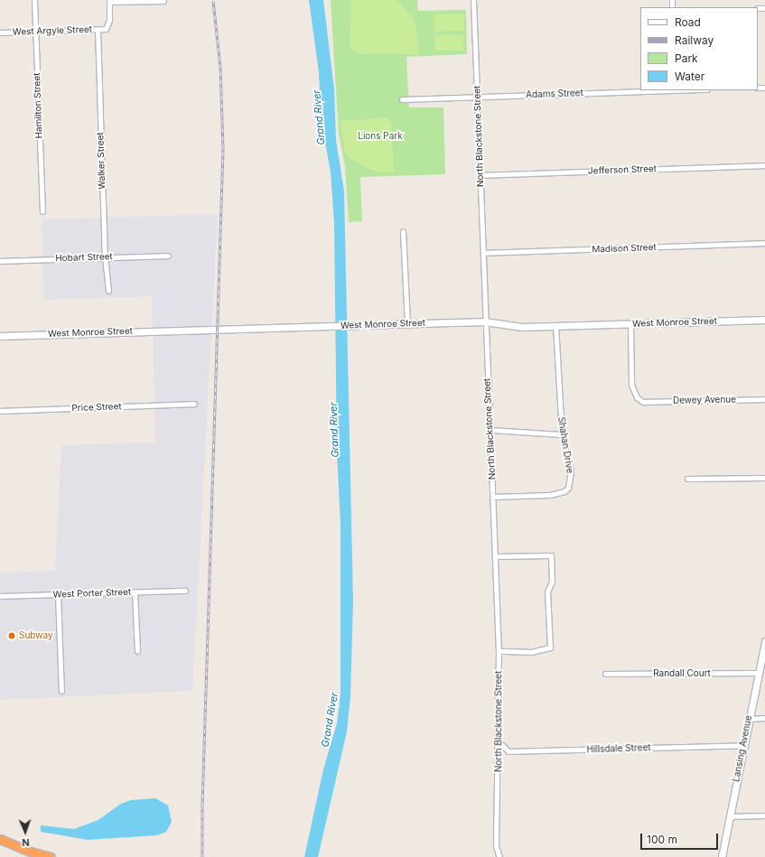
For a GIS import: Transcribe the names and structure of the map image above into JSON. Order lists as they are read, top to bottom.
{
  "streets": {
    "street": [
      "West Argyle Street",
      "Adams Street",
      "Hamilton Street",
      "North Blackstone Street",
      "Walker Street",
      "Jefferson Street",
      "Madison Street",
      "Hobart Street",
      "West Monroe Street",
      "Dewey Avenue",
      "Price Street",
      "Shahan Drive",
      "West Porter Street",
      "Randall Court",
      "Hillsdale Street",
      "Lansing Avenue"
    ]
  },
  "crossings": [
    ["West Argyle Street", "Hamilton Street"],
    ["West Argyle Street", "Walker Street"],
    ["Adams Street", "North Blackstone Street"],
    ["North Blackstone Street", "Jefferson Street"],
    ["North Blackstone Street", "Madison Street"],
    ["North Blackstone Street", "West Monroe Street"],
    ["North Blackstone Street", "Shahan Drive"],
    ["North Blackstone Street", "Hillsdale Street"],
    ["Walker Street", "Hobart Street"],
    ["West Monroe Street", "Dewey Avenue"],
    ["West Monroe Street", "Shahan Drive"],
    ["Randall Court", "Lansing Avenue"],
    ["Hillsdale Street", "Lansing Avenue"]
  ],
  "water": ["Grand River"],
  "parks": ["Lions Park"],
  "places": ["Subway"],
  "legend": [
    "Road",
    "Railway",
    "Park",
    "Water"
  ],
  "scale_bar": "100 m",
  "north": "bottom"
}
